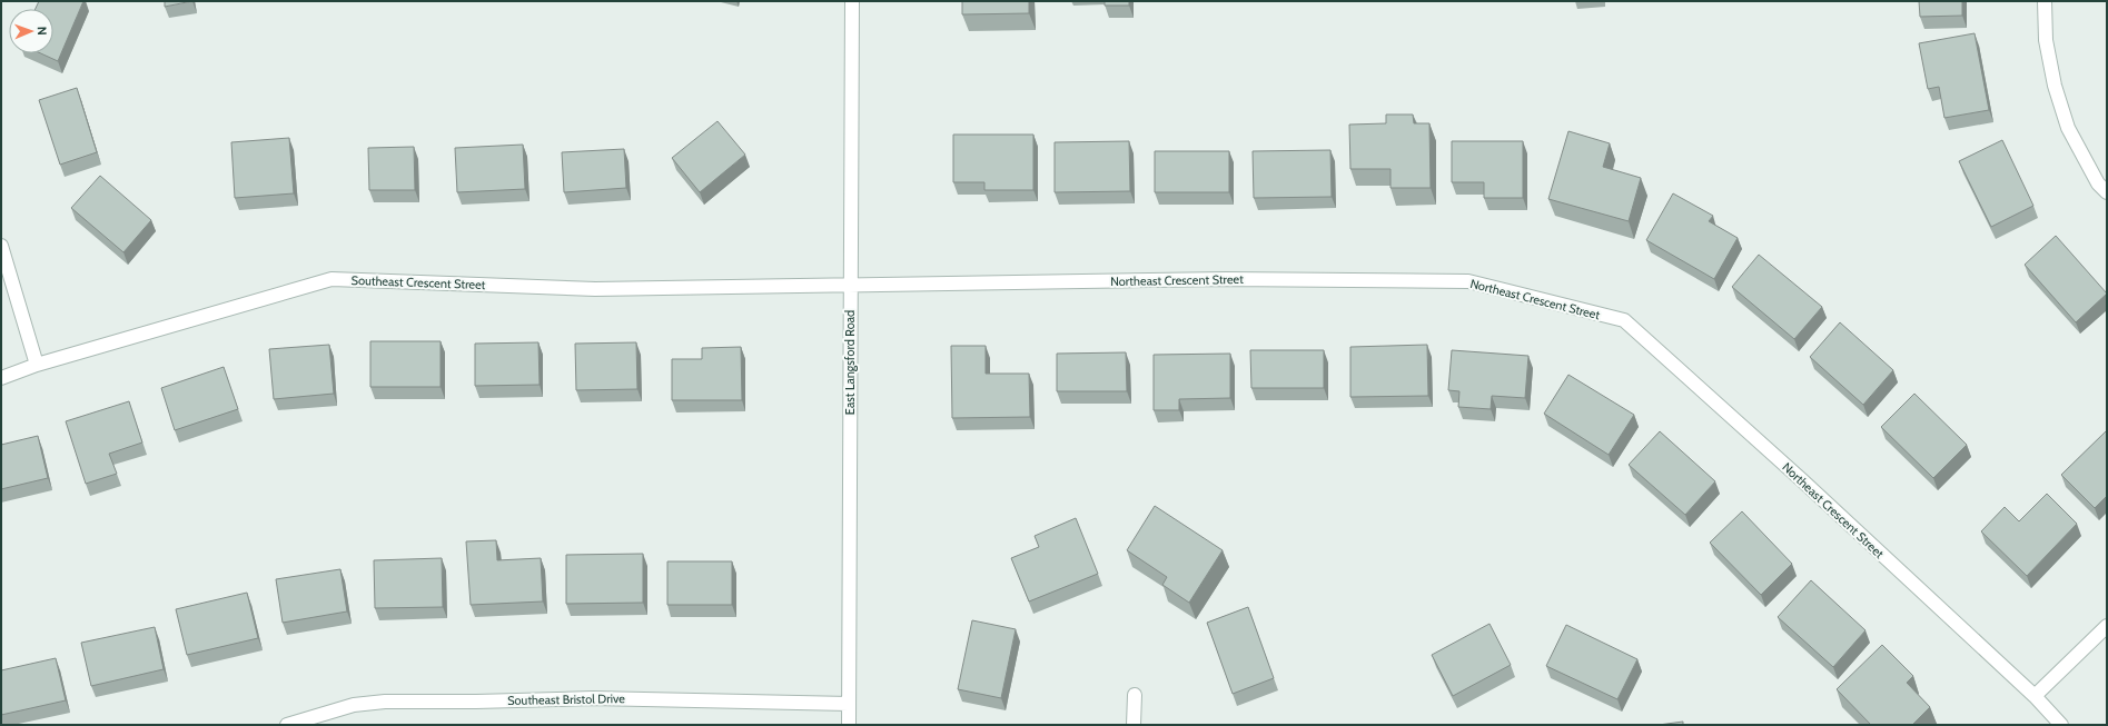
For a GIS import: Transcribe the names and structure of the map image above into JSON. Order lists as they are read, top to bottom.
{
  "streets": {
    "street": [
      "Northeast Crescent Street",
      "Southeast Crescent Street",
      "East Langsford Road",
      "Southeast Bristol Drive"
    ]
  },
  "crossings": [
    ["Northeast Crescent Street", "Southeast Crescent Street"],
    ["Northeast Crescent Street", "East Langsford Road"],
    ["Southeast Crescent Street", "East Langsford Road"],
    ["East Langsford Road", "Southeast Bristol Drive"]
  ],
  "north": "right"
}
